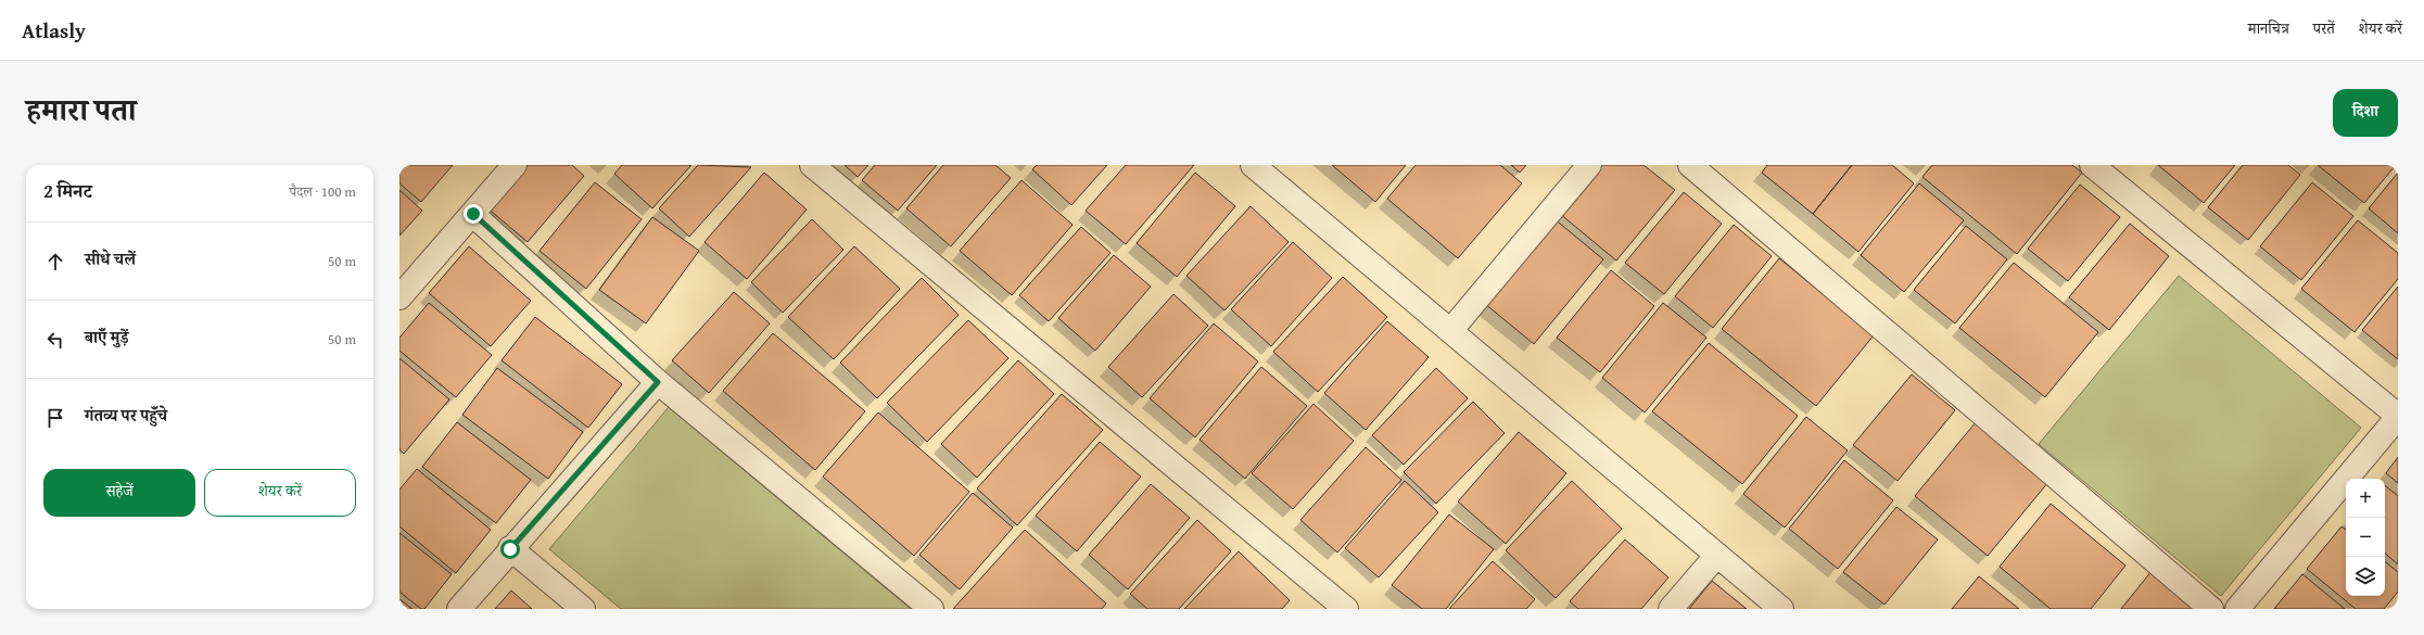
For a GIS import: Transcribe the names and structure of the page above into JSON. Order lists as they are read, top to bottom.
{
  "page": {
    "header": "Atlasly",
    "nav": ["मानचित्र", "परतें", "शेयर करें"],
    "title": "हमारा पता",
    "buttons": [
      "दिशा",
      ["सहेजें", "शेयर करें"]
    ],
    "heading": ["2 मिनट", "पैदल · 100 m"],
    "list": [
      ["सीधे चलें", "50 m"],
      ["बाएँ मुड़ें", "50 m"],
      "गंतव्य पर पहुँचे"
    ],
    "map_buttons": ["+", "−"]
  }
}
